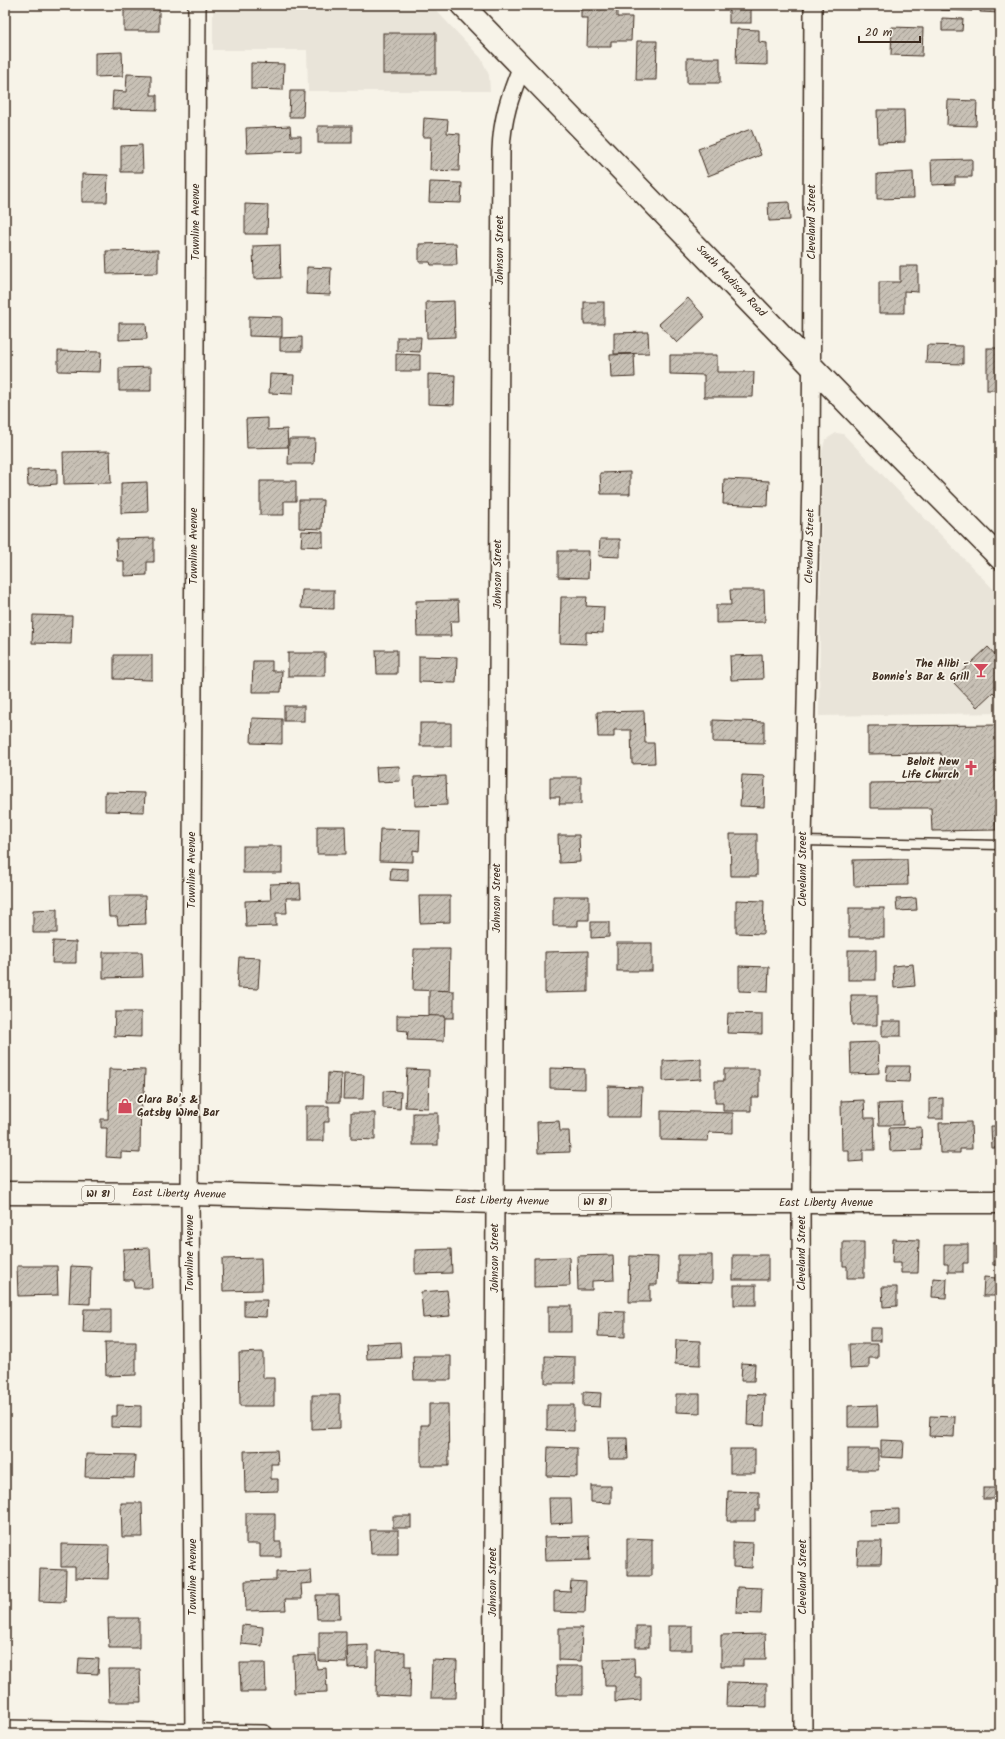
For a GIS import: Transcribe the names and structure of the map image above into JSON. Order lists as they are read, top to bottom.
{
  "streets": {
    "main road": ["South Madison Road", "WI 81", "East Liberty Avenue"],
    "street": ["Townline Avenue", "Cleveland Street", "Johnson Street"]
  },
  "crossings": [
    ["Townline Avenue", "East Liberty Avenue"],
    ["Cleveland Street", "South Madison Road"],
    ["Cleveland Street", "East Liberty Avenue"],
    ["Johnson Street", "South Madison Road"],
    ["Johnson Street", "East Liberty Avenue"]
  ],
  "places": {
    "bar": ["The Alibi - Bonnie's Bar & Grill"],
    "church": ["Beloit New Life Church"],
    "shop": ["Clara Bo's & Gatsby Wine Bar"]
  },
  "scale_bar": "20 m"
}
